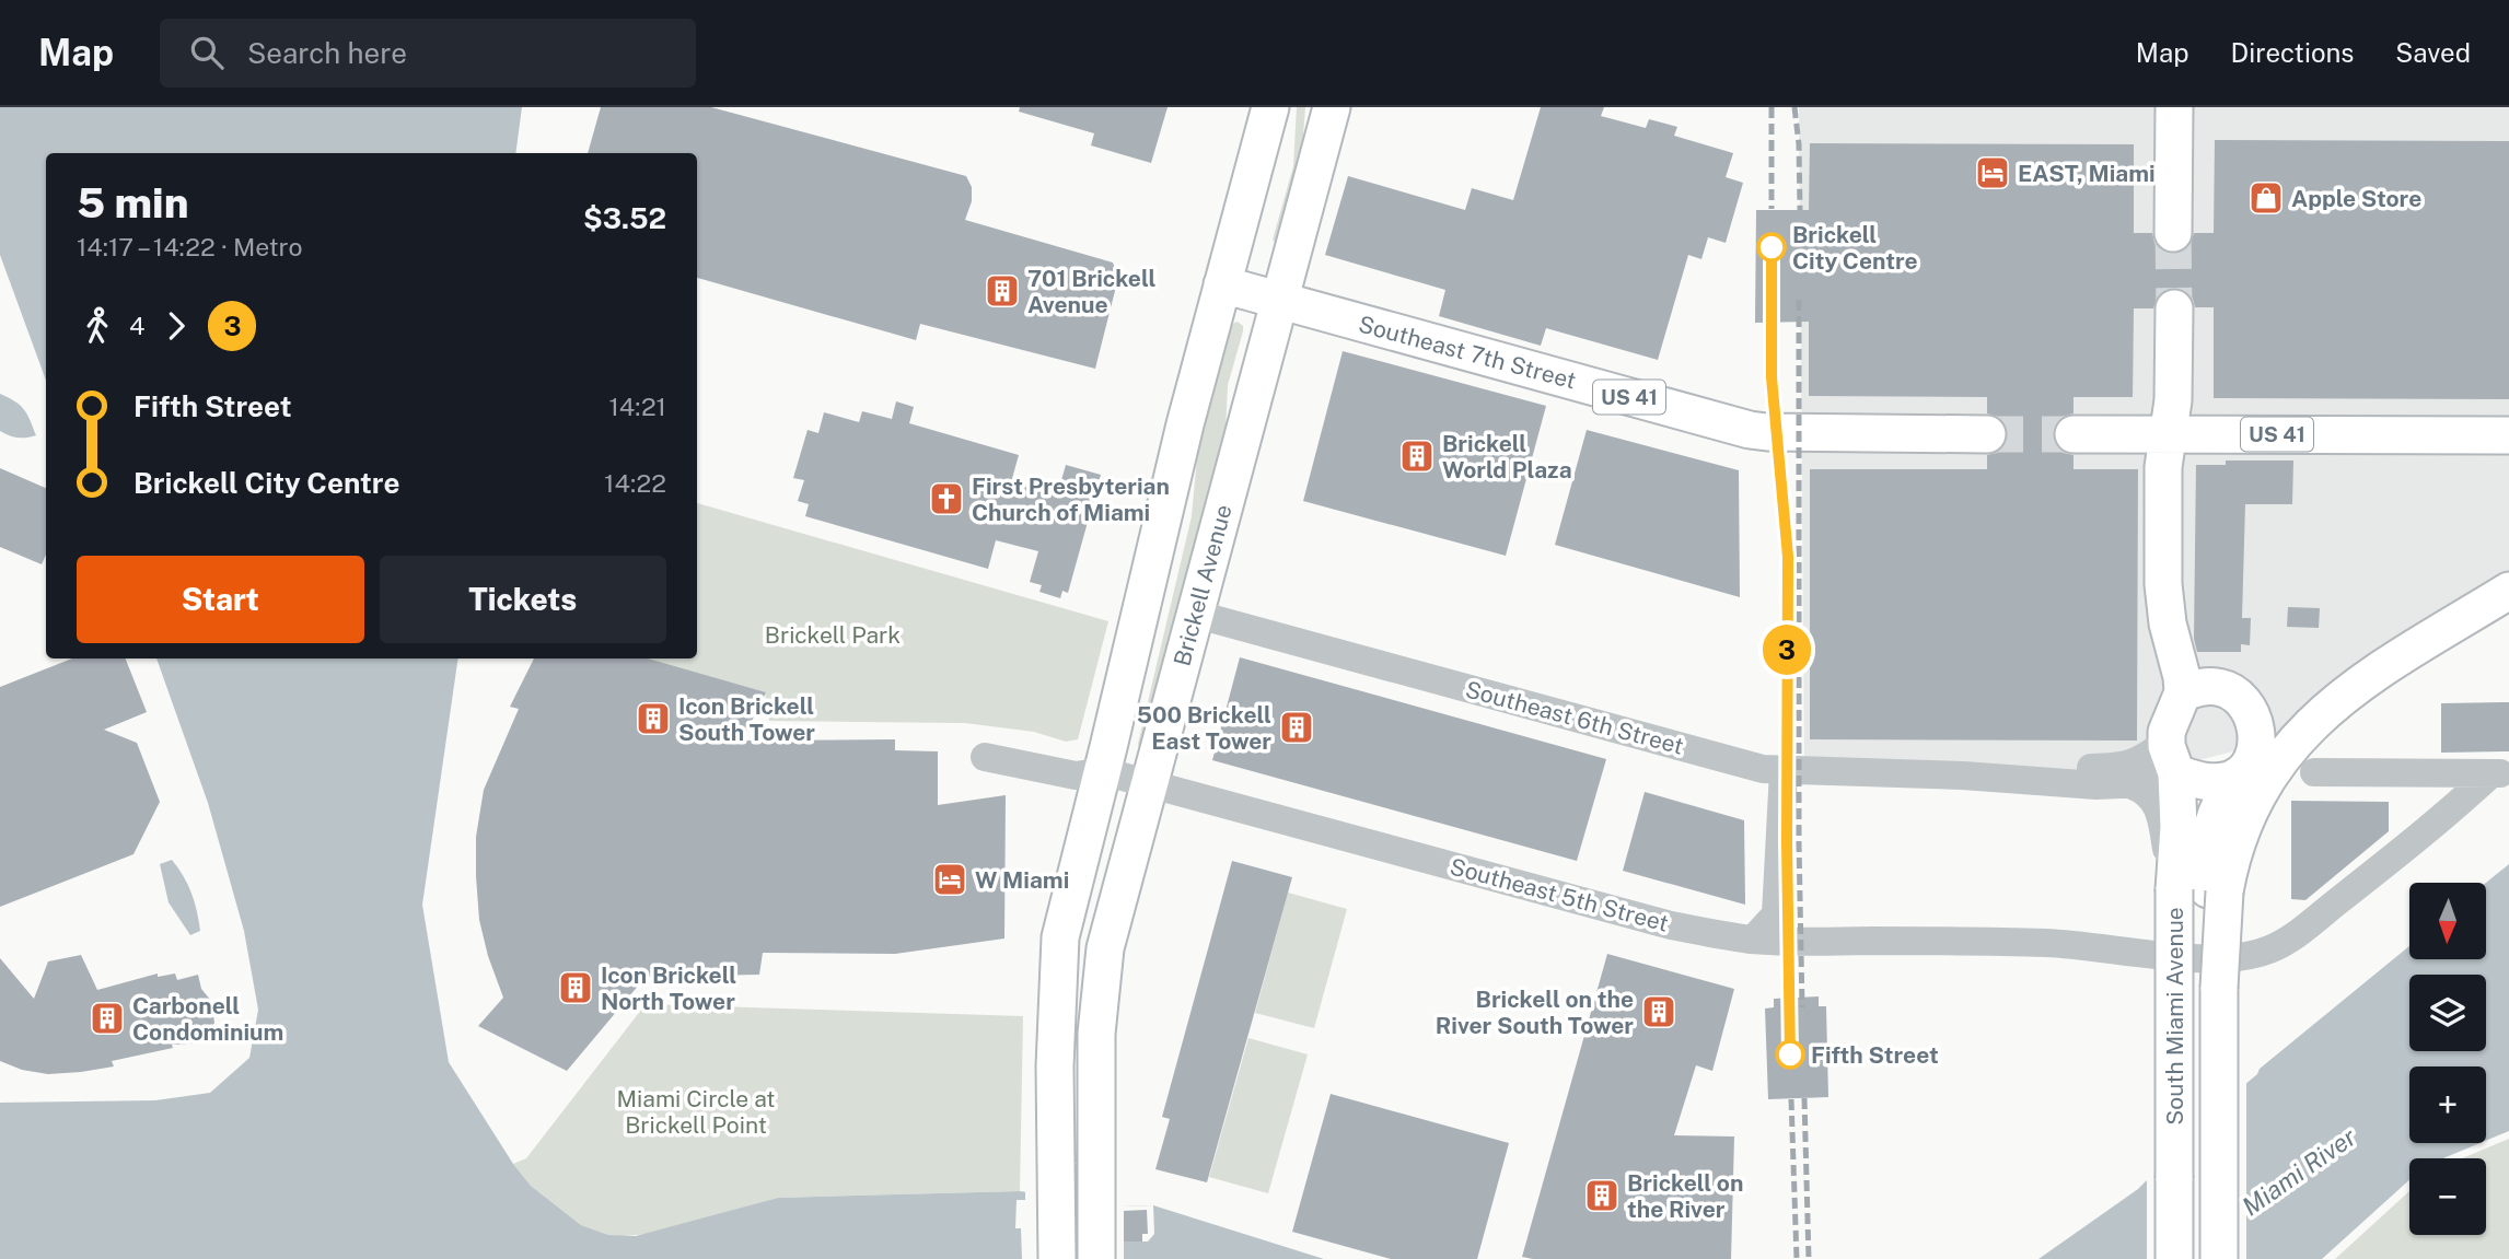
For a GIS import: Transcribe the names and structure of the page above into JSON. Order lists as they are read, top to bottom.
{
  "streets": {
    "main road": [
      "Southeast 7th Street",
      "US 41",
      "Brickell Avenue",
      "South Miami Avenue"
    ],
    "street": ["Southeast 6th Street", "Southeast 5th Street"]
  },
  "crossings": [
    ["Southeast 7th Street", "Brickell Avenue"],
    ["Brickell Avenue", "Southeast 6th Street"],
    ["Brickell Avenue", "Southeast 5th Street"],
    ["Southeast 6th Street", "South Miami Avenue"]
  ],
  "water": ["Miami River"],
  "parks": ["Brickell Park", "Miami Circle at Brickell Point"],
  "places": {
    "hotel": ["EAST, Miami", "W Miami"],
    "shop": ["Apple Store"],
    "other": ["Brickell City Centre", "Fifth Street"],
    "building": [
      "701 Brickell Avenue",
      "Brickell World Plaza",
      "Icon Brickell South Tower",
      "500 Brickell East Tower",
      "Icon Brickell North Tower",
      "Brickell on the River South Tower",
      "Carbonell Condominium",
      "Brickell on the River"
    ],
    "church": ["First Presbyterian Church of Miami"]
  },
  "lines": ["metro line 3"],
  "north": "bottom",
  "page": {
    "header": "Map",
    "search": "Search here",
    "nav": ["Map", "Directions", "Saved"],
    "on_map": "3",
    "heading": ["5 min", "14:17 – 14:22 · Metro", "$3.52"],
    "legs": ["4", "3"],
    "list": [
      {
        "name": "Fifth Street",
        "value": "14:21"
      },
      {
        "name": "Brickell City Centre",
        "value": "14:22"
      }
    ],
    "buttons": ["Start", "Tickets"],
    "map_buttons": ["+", "−"]
  }
}
